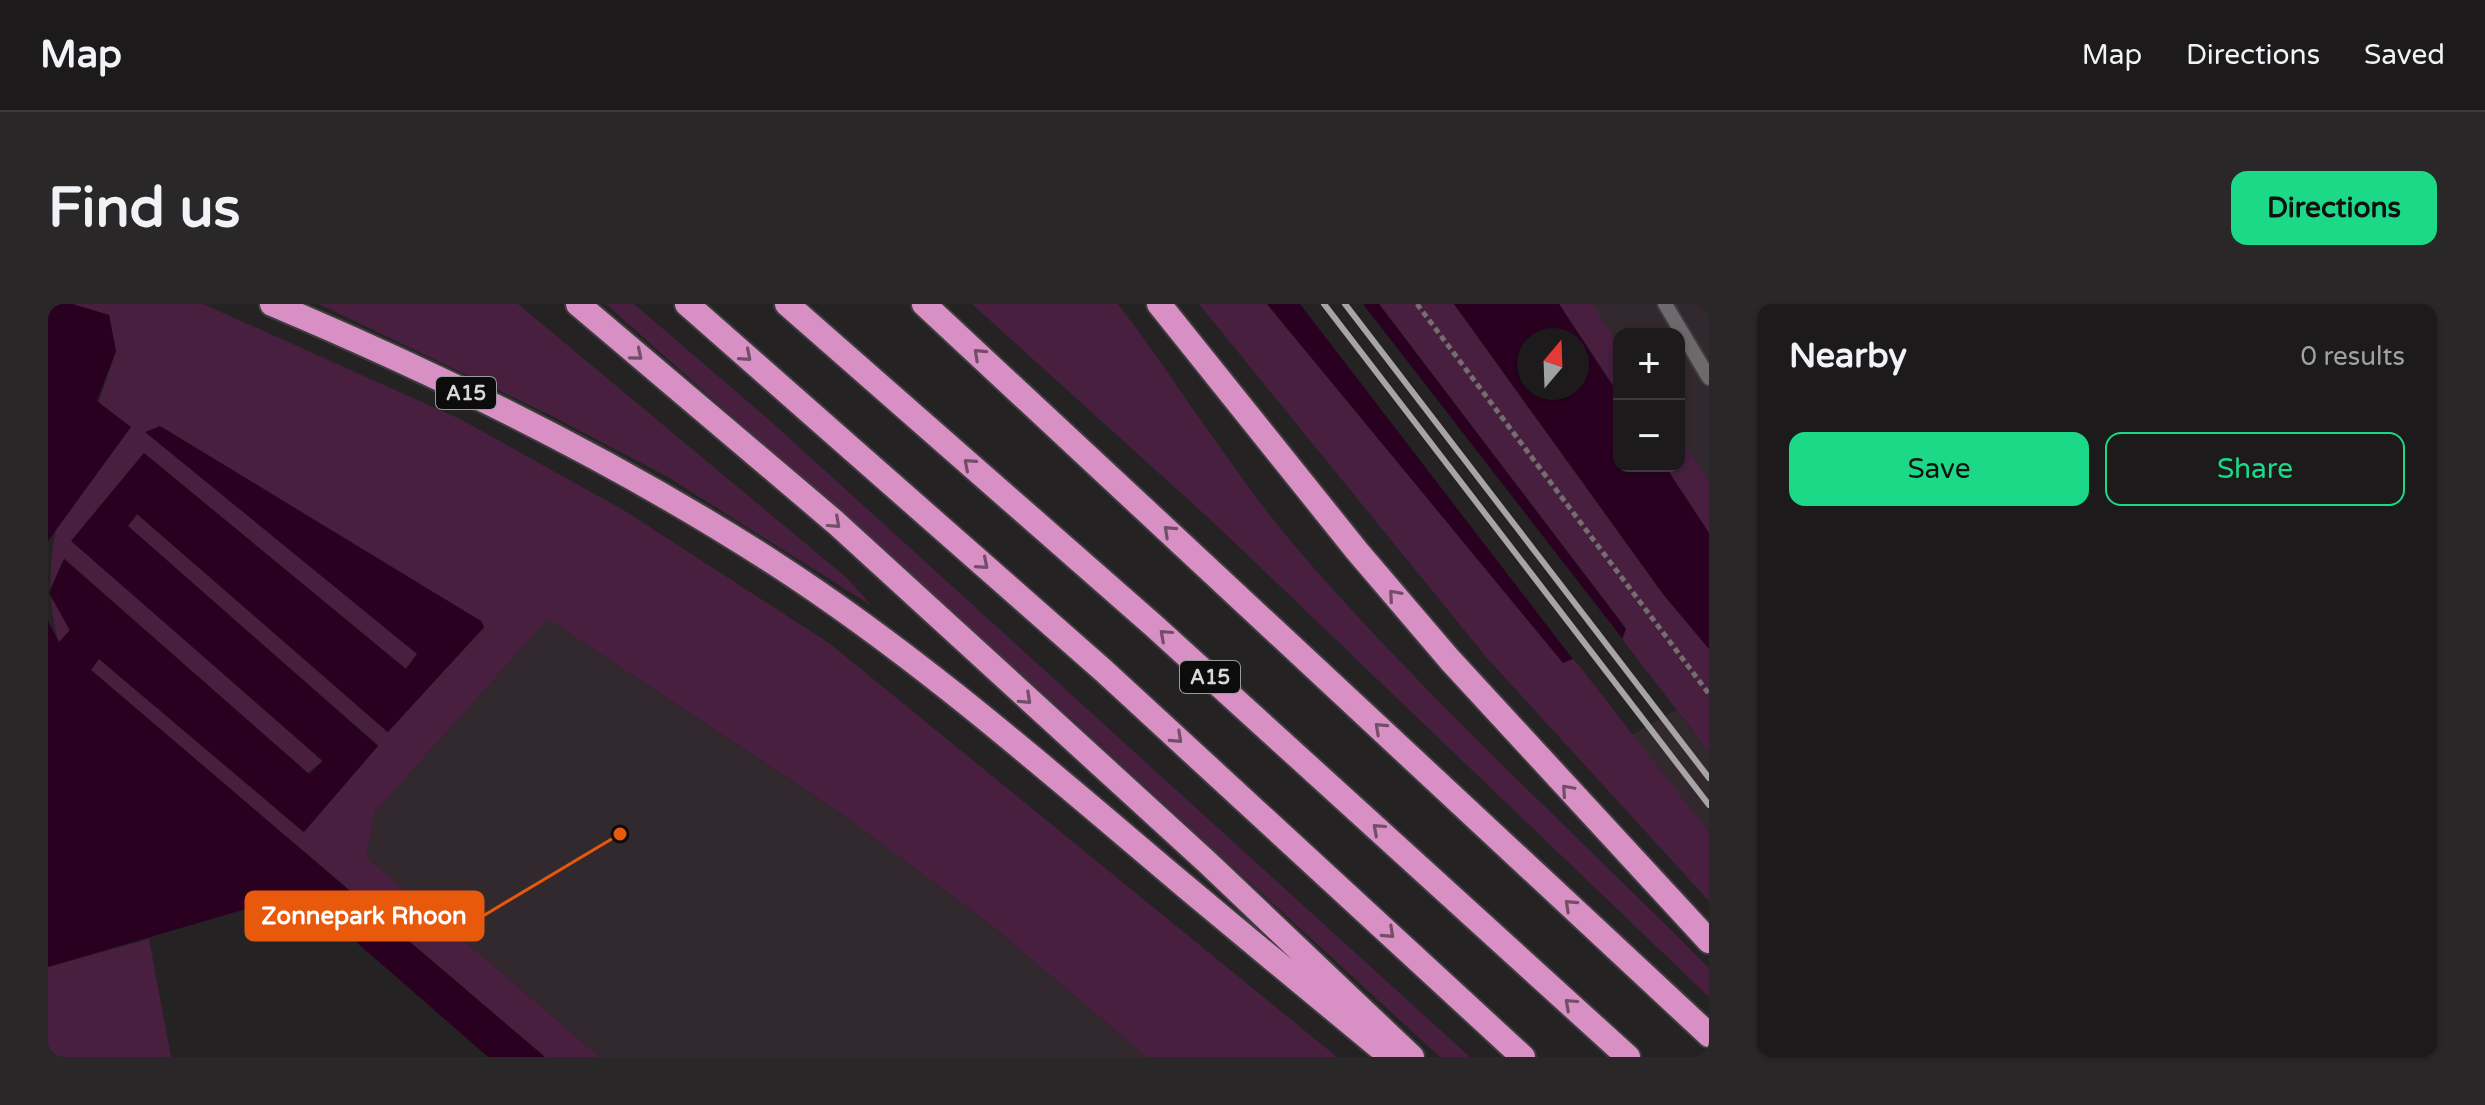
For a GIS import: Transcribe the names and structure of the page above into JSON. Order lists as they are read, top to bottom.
{
  "streets": {
    "highway": ["A15"]
  },
  "places": ["Zonnepark Rhoon"],
  "north": "top",
  "page": {
    "header": "Map",
    "nav": ["Map", "Directions", "Saved"],
    "buttons": [
      "Directions",
      ["Save", "Share"]
    ],
    "title": "Find us",
    "heading": ["Nearby", "0 results"],
    "map_buttons": ["+", "−"]
  }
}
